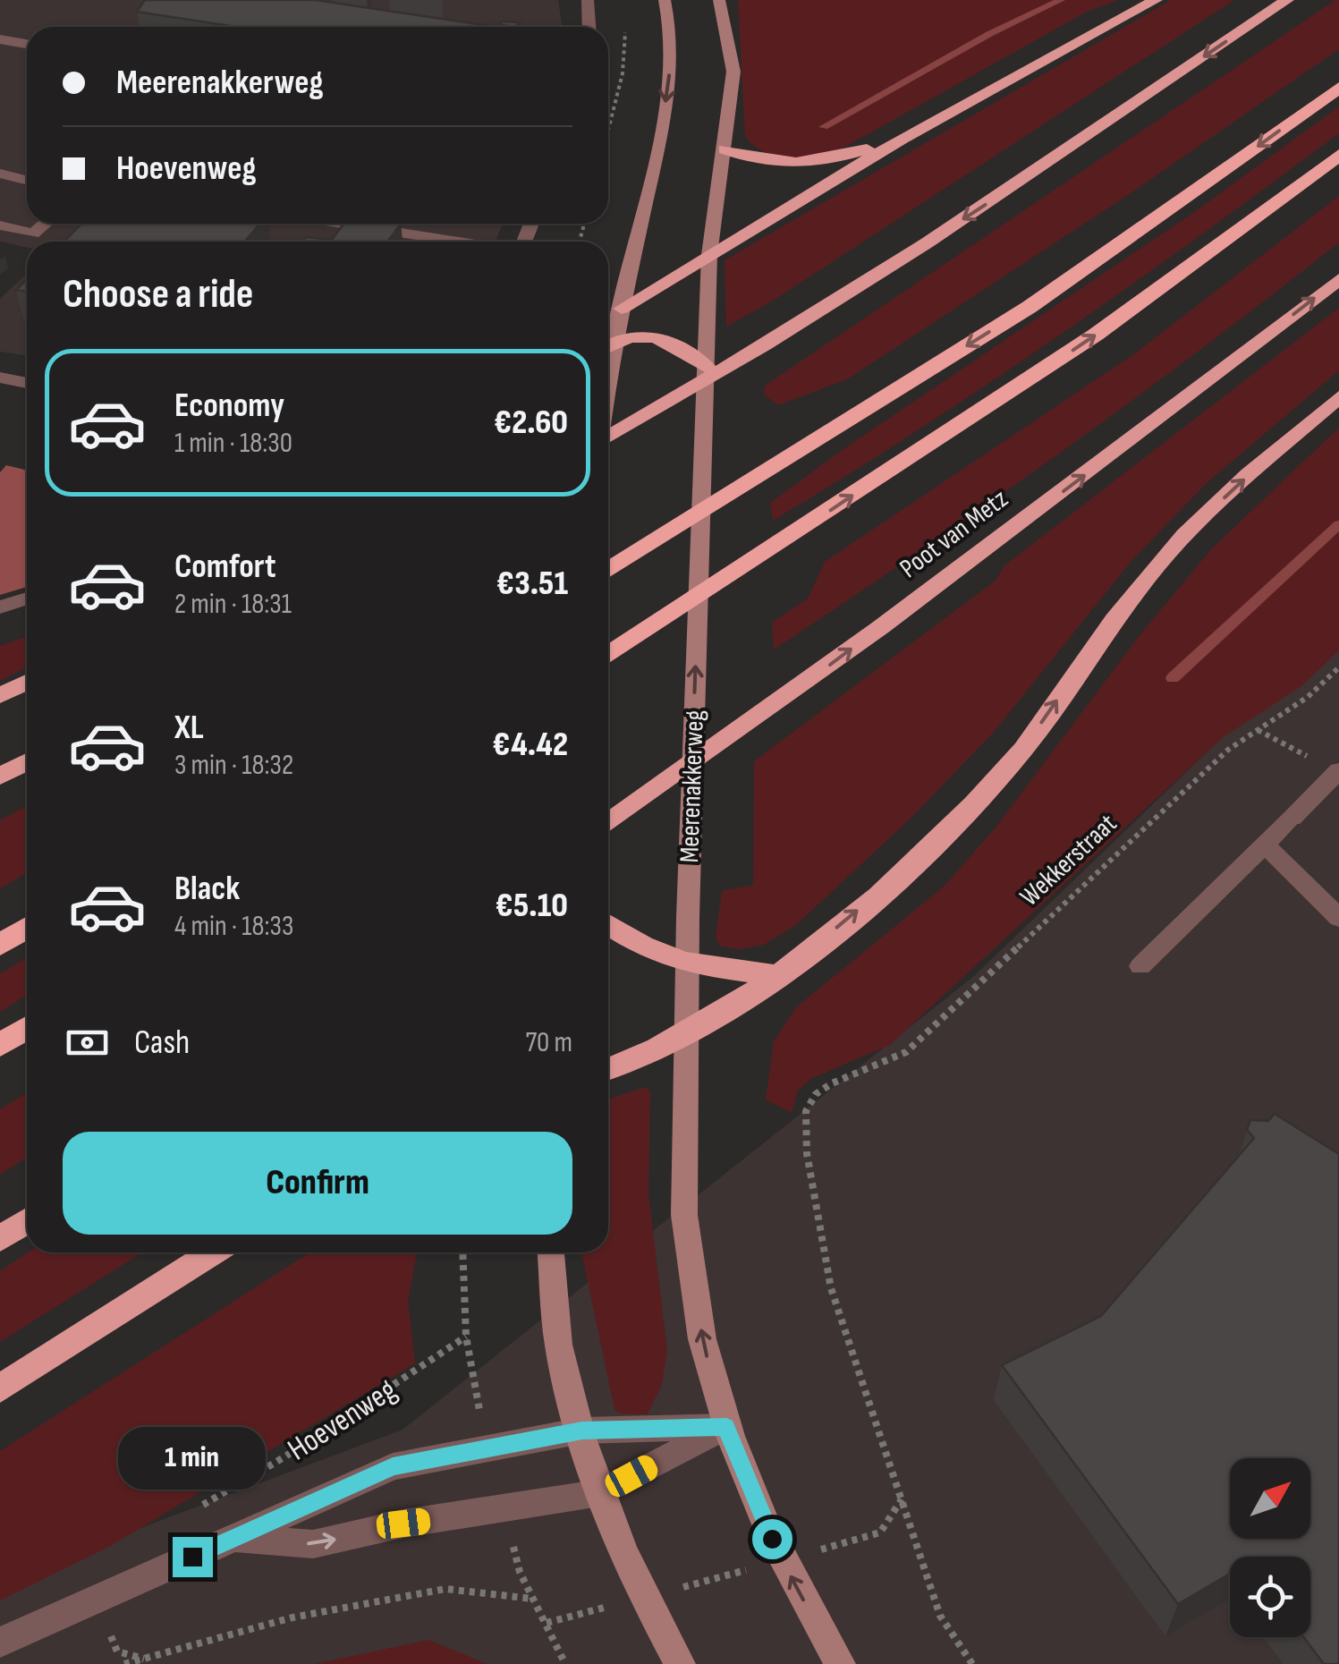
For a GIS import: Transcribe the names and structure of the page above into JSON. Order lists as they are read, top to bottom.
{
  "streets": {
    "highway": ["Poot van Metz"],
    "main road": ["Meerenakkerweg"],
    "street": ["Hoevenweg"],
    "path": ["Wekkerstraat"]
  },
  "crossings": [
    ["Meerenakkerweg", "Hoevenweg"]
  ],
  "one_way": ["Meerenakkerweg"],
  "north": "top right",
  "page": {
    "banner": ["Meerenakkerweg", "Hoevenweg"],
    "heading": "Choose a ride",
    "list": [
      {
        "name": "Economy",
        "note": "1 min · 18:30",
        "value": "€2.60"
      },
      {
        "name": "Comfort",
        "note": "2 min · 18:31",
        "value": "€3.51"
      },
      {
        "name": "XL",
        "note": "3 min · 18:32",
        "value": "€4.42"
      },
      {
        "name": "Black",
        "note": "4 min · 18:33",
        "value": "€5.10"
      }
    ],
    "pay": ["Cash", "70 m"],
    "buttons": "Confirm",
    "bubble": "1 min"
  }
}
